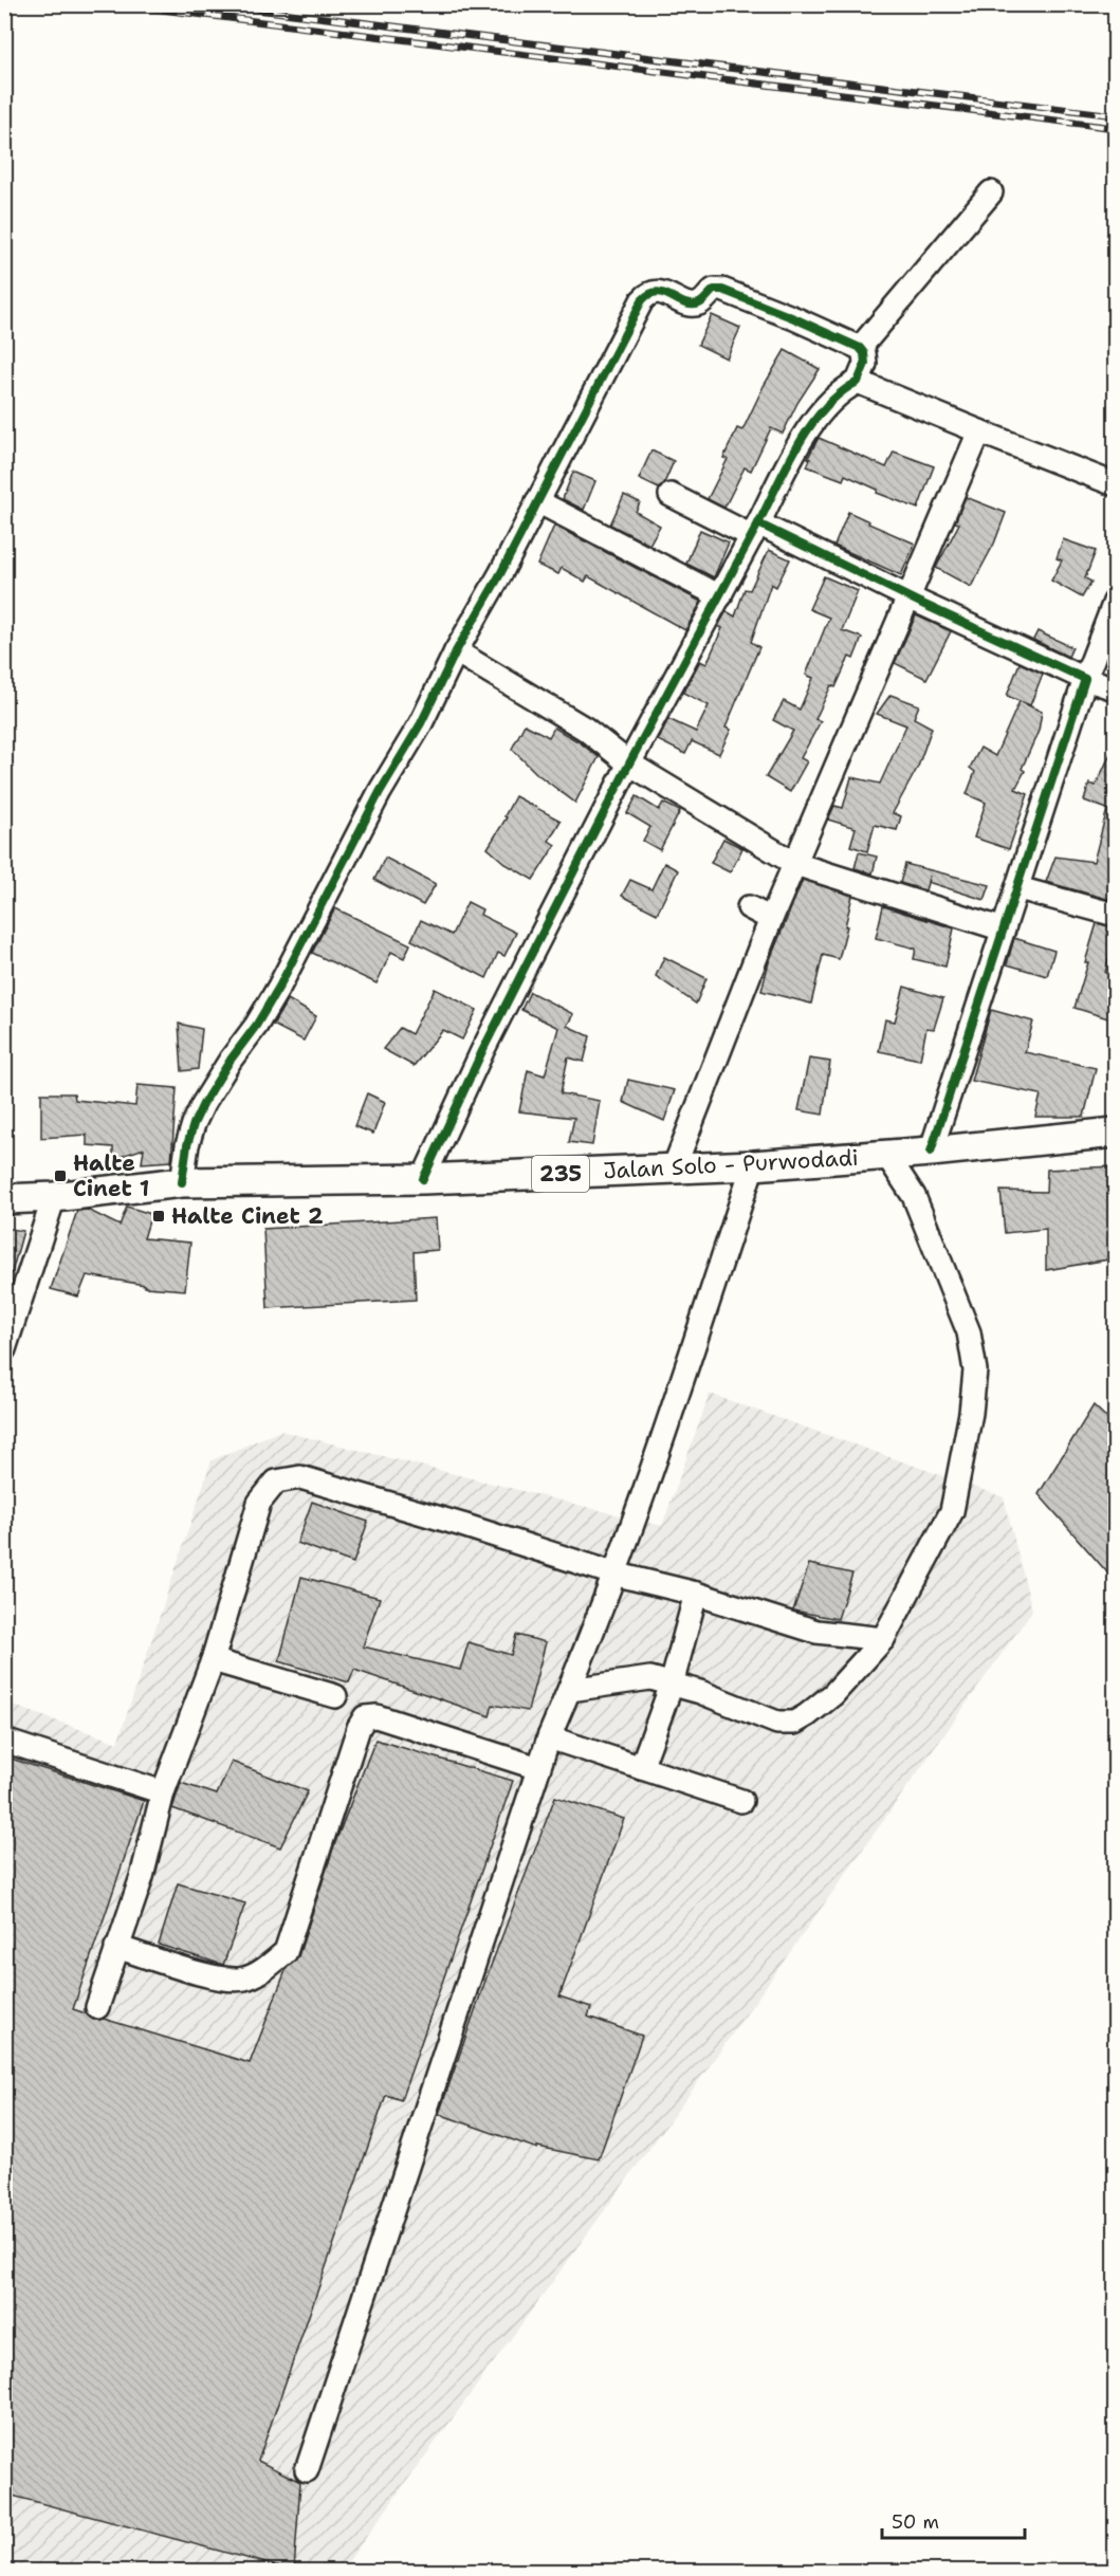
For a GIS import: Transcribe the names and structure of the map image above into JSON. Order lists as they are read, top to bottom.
{
  "streets": {
    "main road": ["Jalan Solo - Purwodadi", "235"]
  },
  "places": {
    "transit": ["Halte Cinet 1", "Halte Cinet 2"]
  },
  "scale_bar": "50 m"
}
